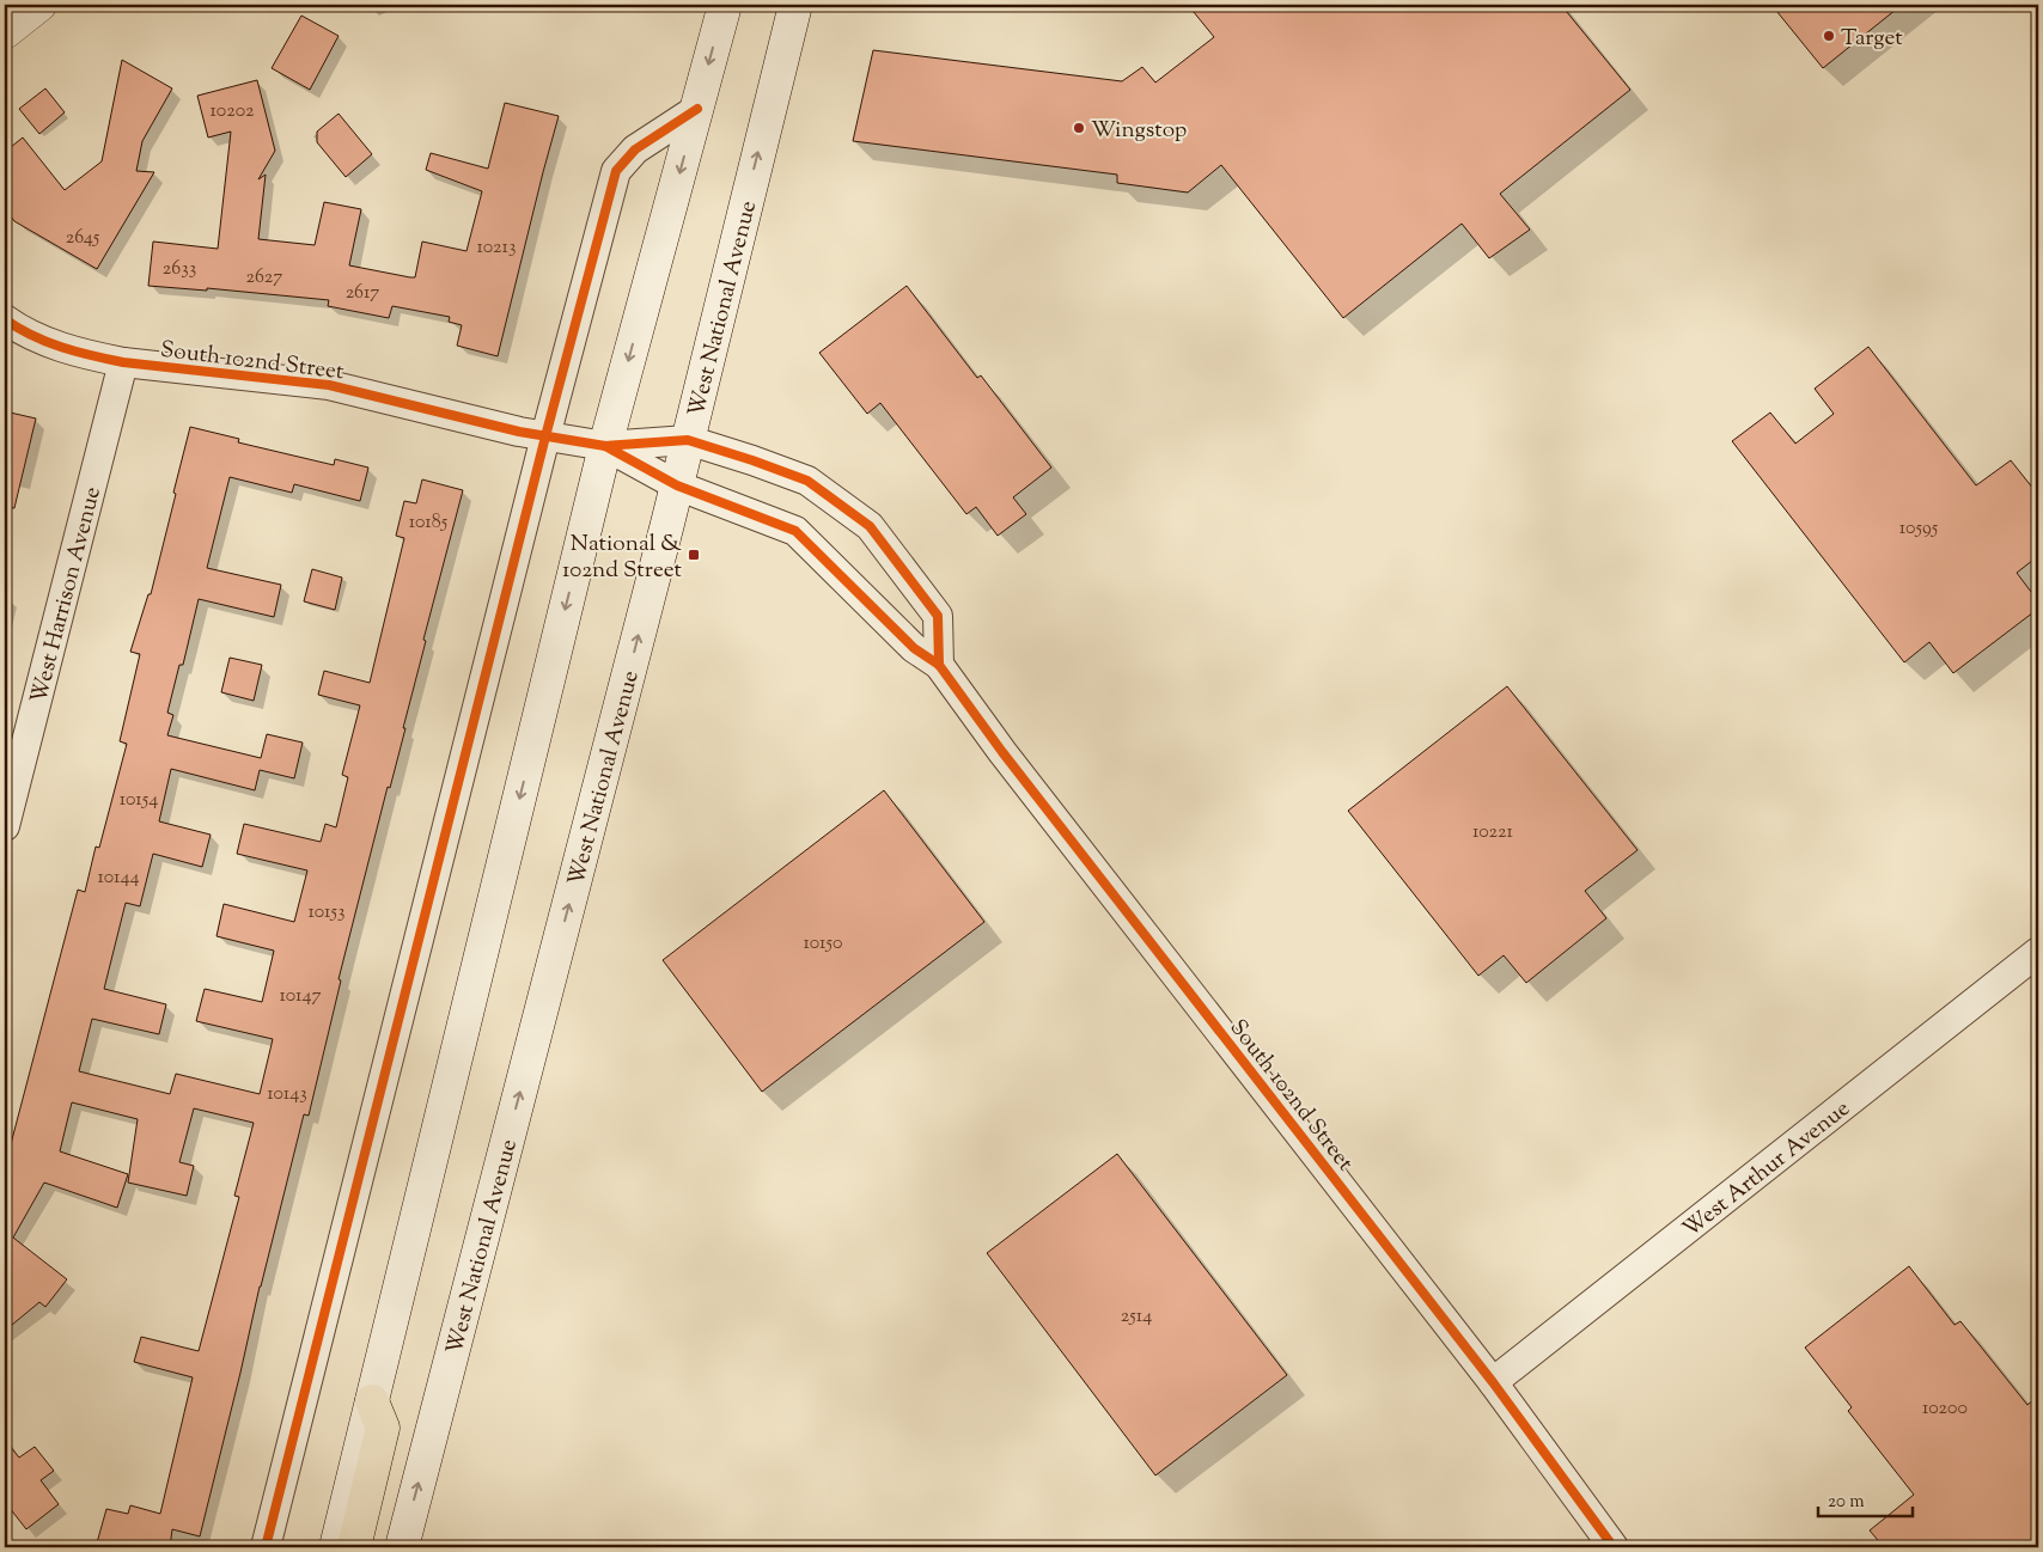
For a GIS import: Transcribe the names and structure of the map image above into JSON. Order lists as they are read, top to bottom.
{
  "streets": {
    "main road": ["West National Avenue"],
    "street": ["South 102nd Street", "West Harrison Avenue", "West Arthur Avenue"]
  },
  "crossings": [
    ["West National Avenue", "South 102nd Street"],
    ["South 102nd Street", "West Harrison Avenue"],
    ["South 102nd Street", "West Arthur Avenue"]
  ],
  "places": {
    "other": ["Target", "Wingstop"],
    "transit": ["National & 102nd Street"]
  },
  "house_numbers": [
    "10202",
    "2645",
    "10213",
    "2633",
    "2627",
    "2617",
    "10185",
    "10595",
    "10154",
    "10221",
    "10144",
    "10153",
    "10150",
    "10147",
    "10143",
    "2514",
    "10200"
  ],
  "scale_bar": "20 m"
}
